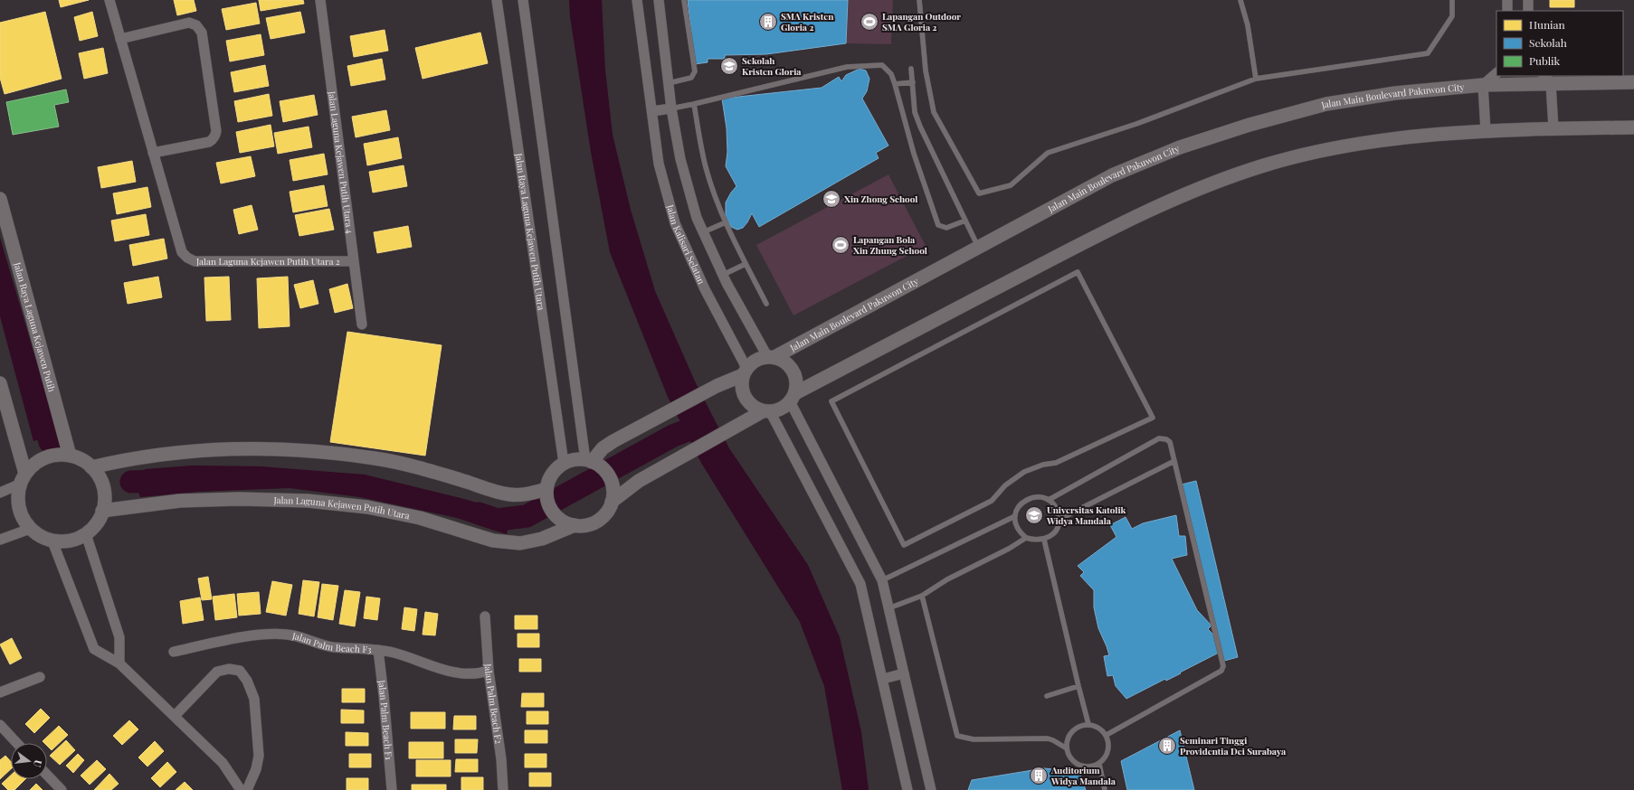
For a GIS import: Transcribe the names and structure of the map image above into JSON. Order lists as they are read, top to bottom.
{
  "streets": {
    "street": [
      "Jalan Main Boulevard Pakuwon City",
      "Jalan Laguna Kejawen Putih Utara 4",
      "Jalan Raya Laguna Kejawen Putih Utara",
      "Jalan Kalisari Selatan",
      "Jalan Laguna Kejawen Putih Utara 2",
      "Jalan Raya Laguna Kejawen Putih",
      "Jalan Laguna Kejawen Putih Utara",
      "Jalan Palm Beach F3",
      "Jalan Palm Beach F2",
      "Jalan Palm Beach F1"
    ]
  },
  "crossings": [
    ["Jalan Main Boulevard Pakuwon City", "Jalan Kalisari Selatan"],
    ["Jalan Laguna Kejawen Putih Utara 4", "Jalan Laguna Kejawen Putih Utara 2"],
    ["Jalan Raya Laguna Kejawen Putih Utara", "Jalan Laguna Kejawen Putih Utara"],
    ["Jalan Raya Laguna Kejawen Putih", "Jalan Laguna Kejawen Putih Utara"],
    ["Jalan Palm Beach F3", "Jalan Palm Beach F2"],
    ["Jalan Palm Beach F3", "Jalan Palm Beach F1"]
  ],
  "places": {
    "building": ["SMA Kristen Gloria 2", "Seminari Tinggi Providentia Dei Surabaya", "Auditorium Widya Mandala"],
    "sports": ["Lapangan Outdoor SMA Gloria 2", "Lapangan Bola Xin Zhung School"],
    "school or university": ["Sekolah Kristen Gloria", "Xin Zhong School", "Universitas Katolik Widya Mandala"]
  },
  "legend": ["Hunian", "Sekolah", "Publik"],
  "north": "right"
}
